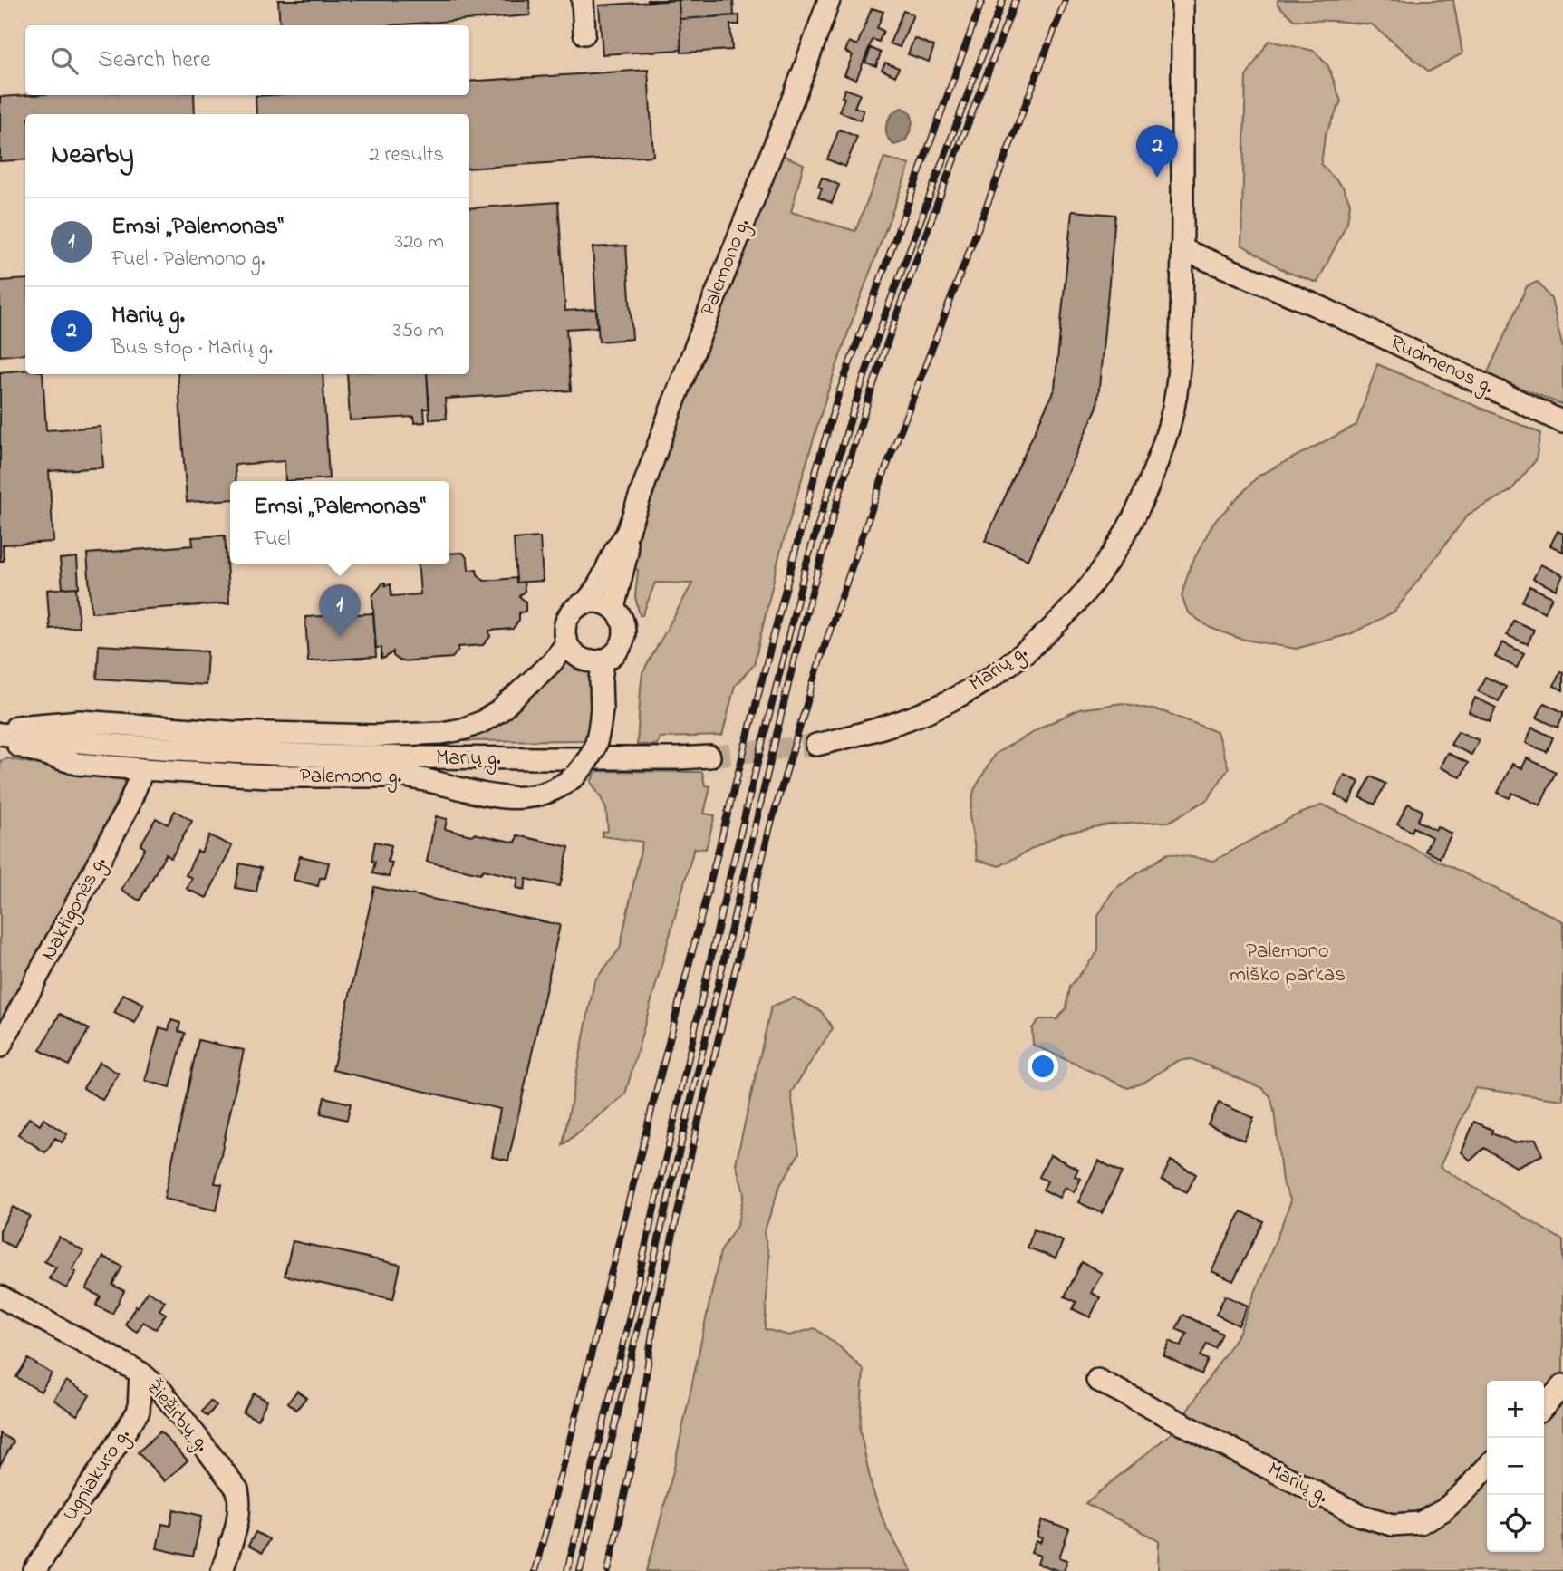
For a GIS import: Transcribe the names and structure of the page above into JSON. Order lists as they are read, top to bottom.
{
  "streets": {
    "street": [
      "Palemono g.",
      "Rudmenos g.",
      "Marių g.",
      "Naktigonės g.",
      "Žiežirbų g.",
      "Ugniakuro g."
    ]
  },
  "crossings": [
    ["Palemono g.", "Naktigonės g."],
    ["Rudmenos g.", "Marių g."],
    ["Žiežirbų g.", "Ugniakuro g."]
  ],
  "parks": ["Palemono miško parkas"],
  "page": {
    "search": "Search here",
    "heading": ["Nearby", "2 results"],
    "pins": ["2", "1"],
    "list": [
      {
        "mark": "1",
        "name": "Emsi „Palemonas“",
        "note": "Fuel · Palemono g.",
        "value": "320 m"
      },
      {
        "mark": "2",
        "name": "Marių g.",
        "note": "Bus stop · Marių g.",
        "value": "350 m"
      }
    ],
    "popup": ["Emsi „Palemonas“", "Fuel"],
    "map_buttons": ["+", "−"]
  }
}
